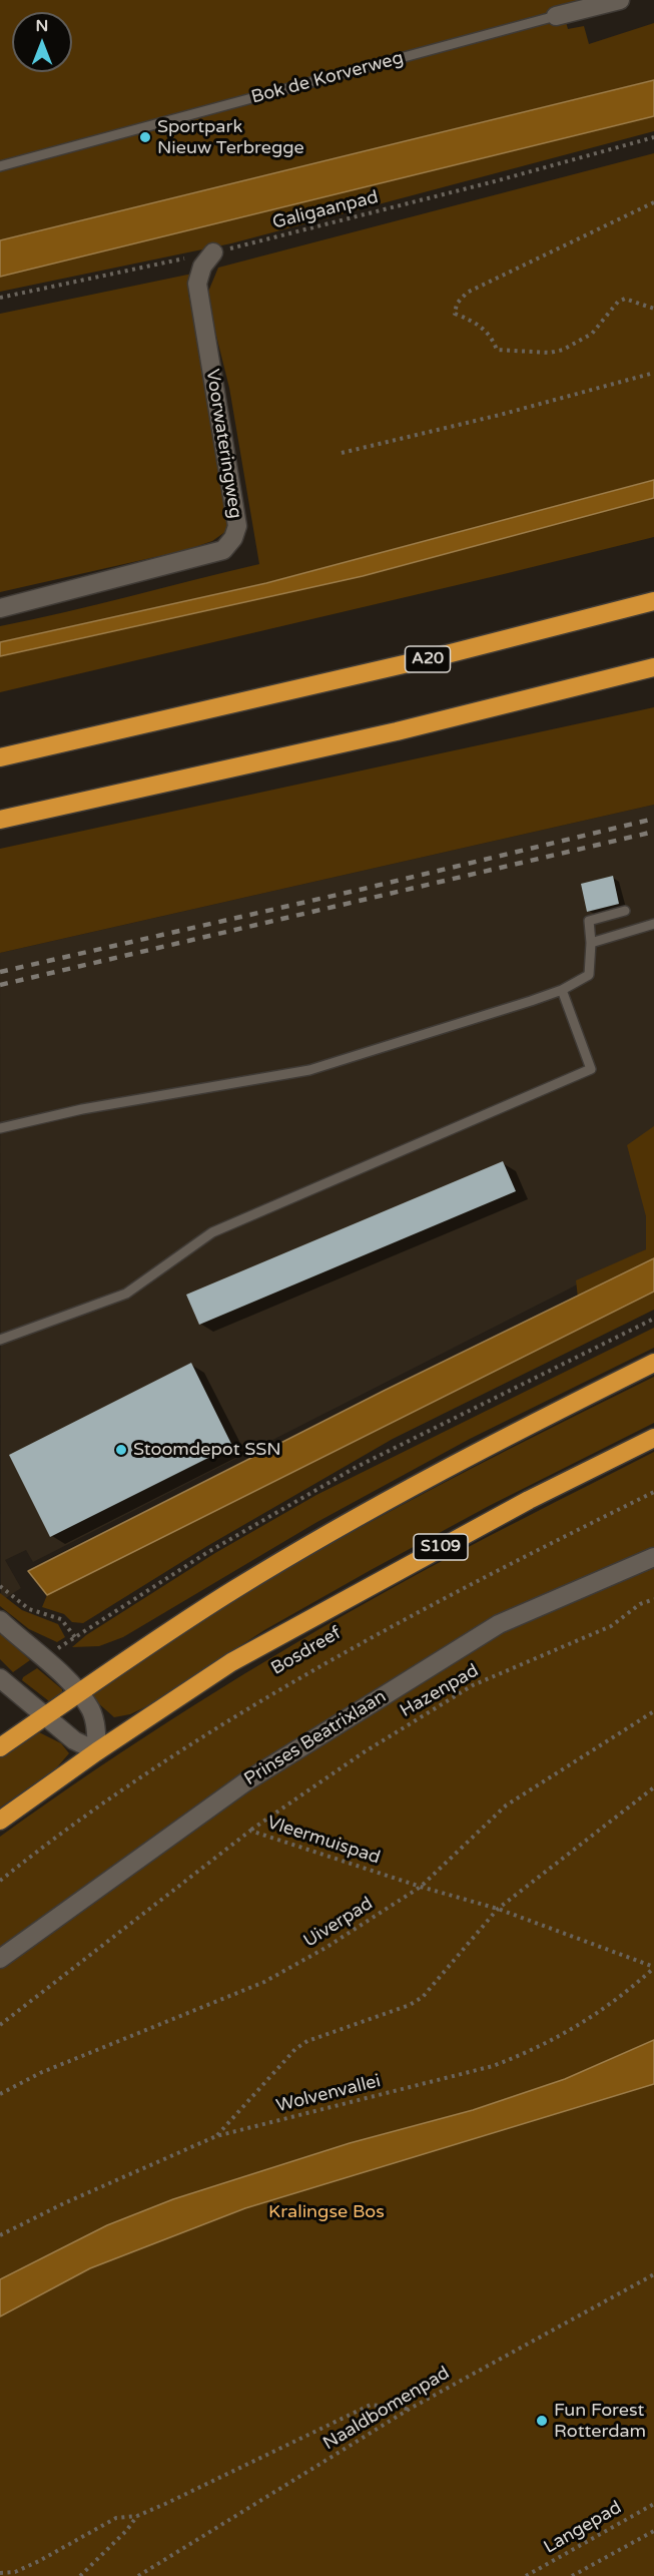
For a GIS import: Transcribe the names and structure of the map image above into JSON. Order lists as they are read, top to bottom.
{
  "streets": {
    "highway": ["A20", "S109", "Bosdreef"],
    "street": ["Bok de Korverweg", "Voorwateringweg", "Prinses Beatrixlaan"],
    "path": [
      "Galigaanpad",
      "Hazenpad",
      "Vleermuispad",
      "Uiverpad",
      "Wolvenvallei",
      "Naaldbomenpad",
      "Langepad"
    ]
  },
  "crossings": [
    ["Galigaanpad", "Voorwateringweg"],
    ["Hazenpad", "Vleermuispad"],
    ["Vleermuispad", "Uiverpad"],
    ["Vleermuispad", "Wolvenvallei"]
  ],
  "parks": ["Kralingse Bos"],
  "places": ["Sportpark Nieuw Terbregge", "Stoomdepot SSN", "Fun Forest Rotterdam"],
  "north": "top"
}
